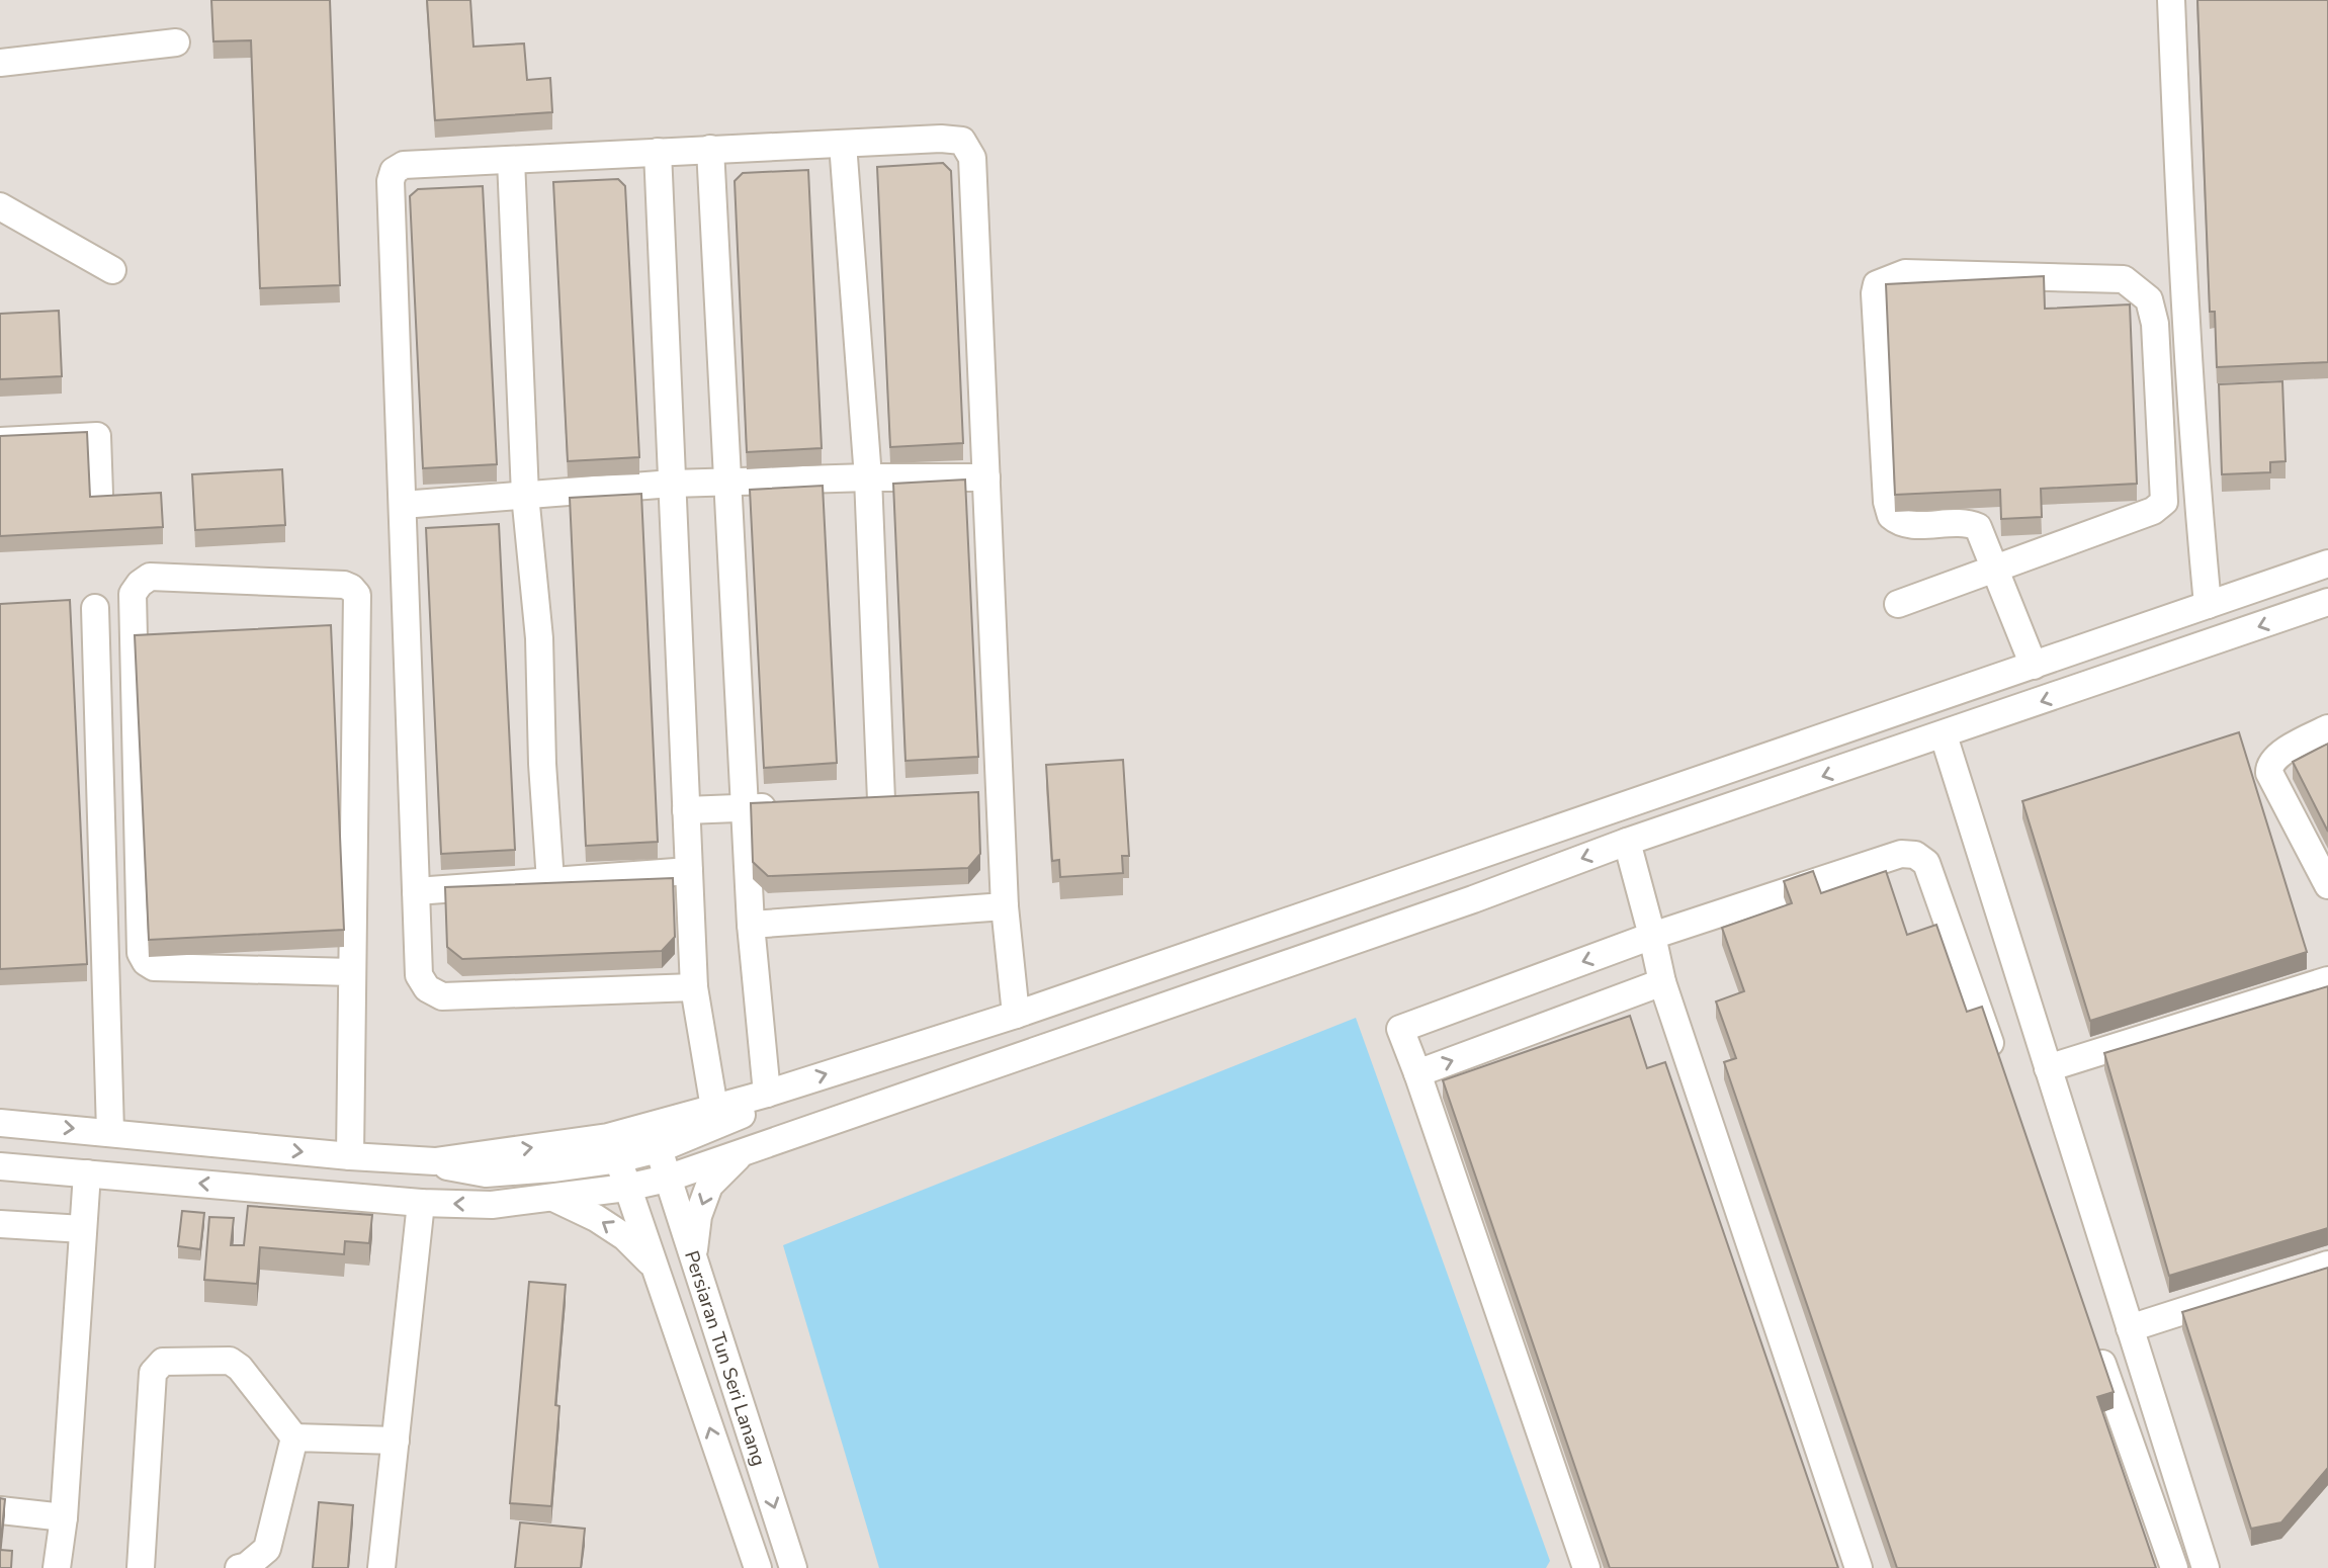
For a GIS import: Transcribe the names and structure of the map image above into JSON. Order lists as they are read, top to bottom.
{
  "streets": {
    "street": ["Persiaran Tun Seri Lanang"]
  }
}
